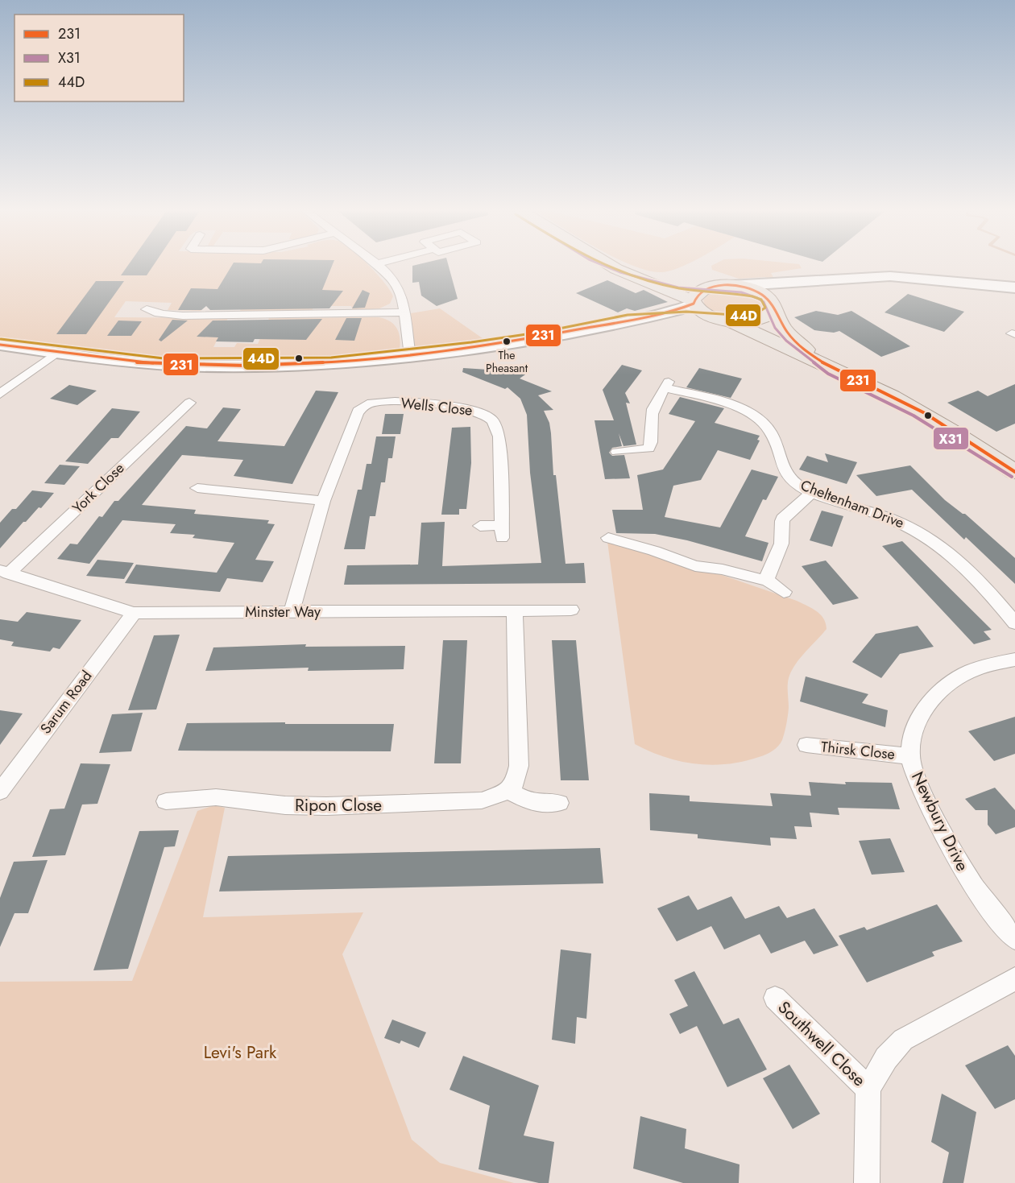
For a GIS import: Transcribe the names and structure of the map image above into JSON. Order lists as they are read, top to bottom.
{
  "streets": {
    "street": [
      "Wells Close",
      "York Close",
      "Cheltenham Drive",
      "Minster Way",
      "Sarum Road",
      "Thirsk Close",
      "Ripon Close",
      "Newbury Drive",
      "Southwell Close"
    ]
  },
  "crossings": [
    ["Wells Close", "Minster Way"],
    ["York Close", "Minster Way"],
    ["Minster Way", "Sarum Road"],
    ["Thirsk Close", "Newbury Drive"]
  ],
  "parks": ["Levi's Park"],
  "places": ["The Pheasant"],
  "lines": ["transit line X31", "transit line 44D", "transit line 231"],
  "legend": ["231", "X31", "44D"]
}
